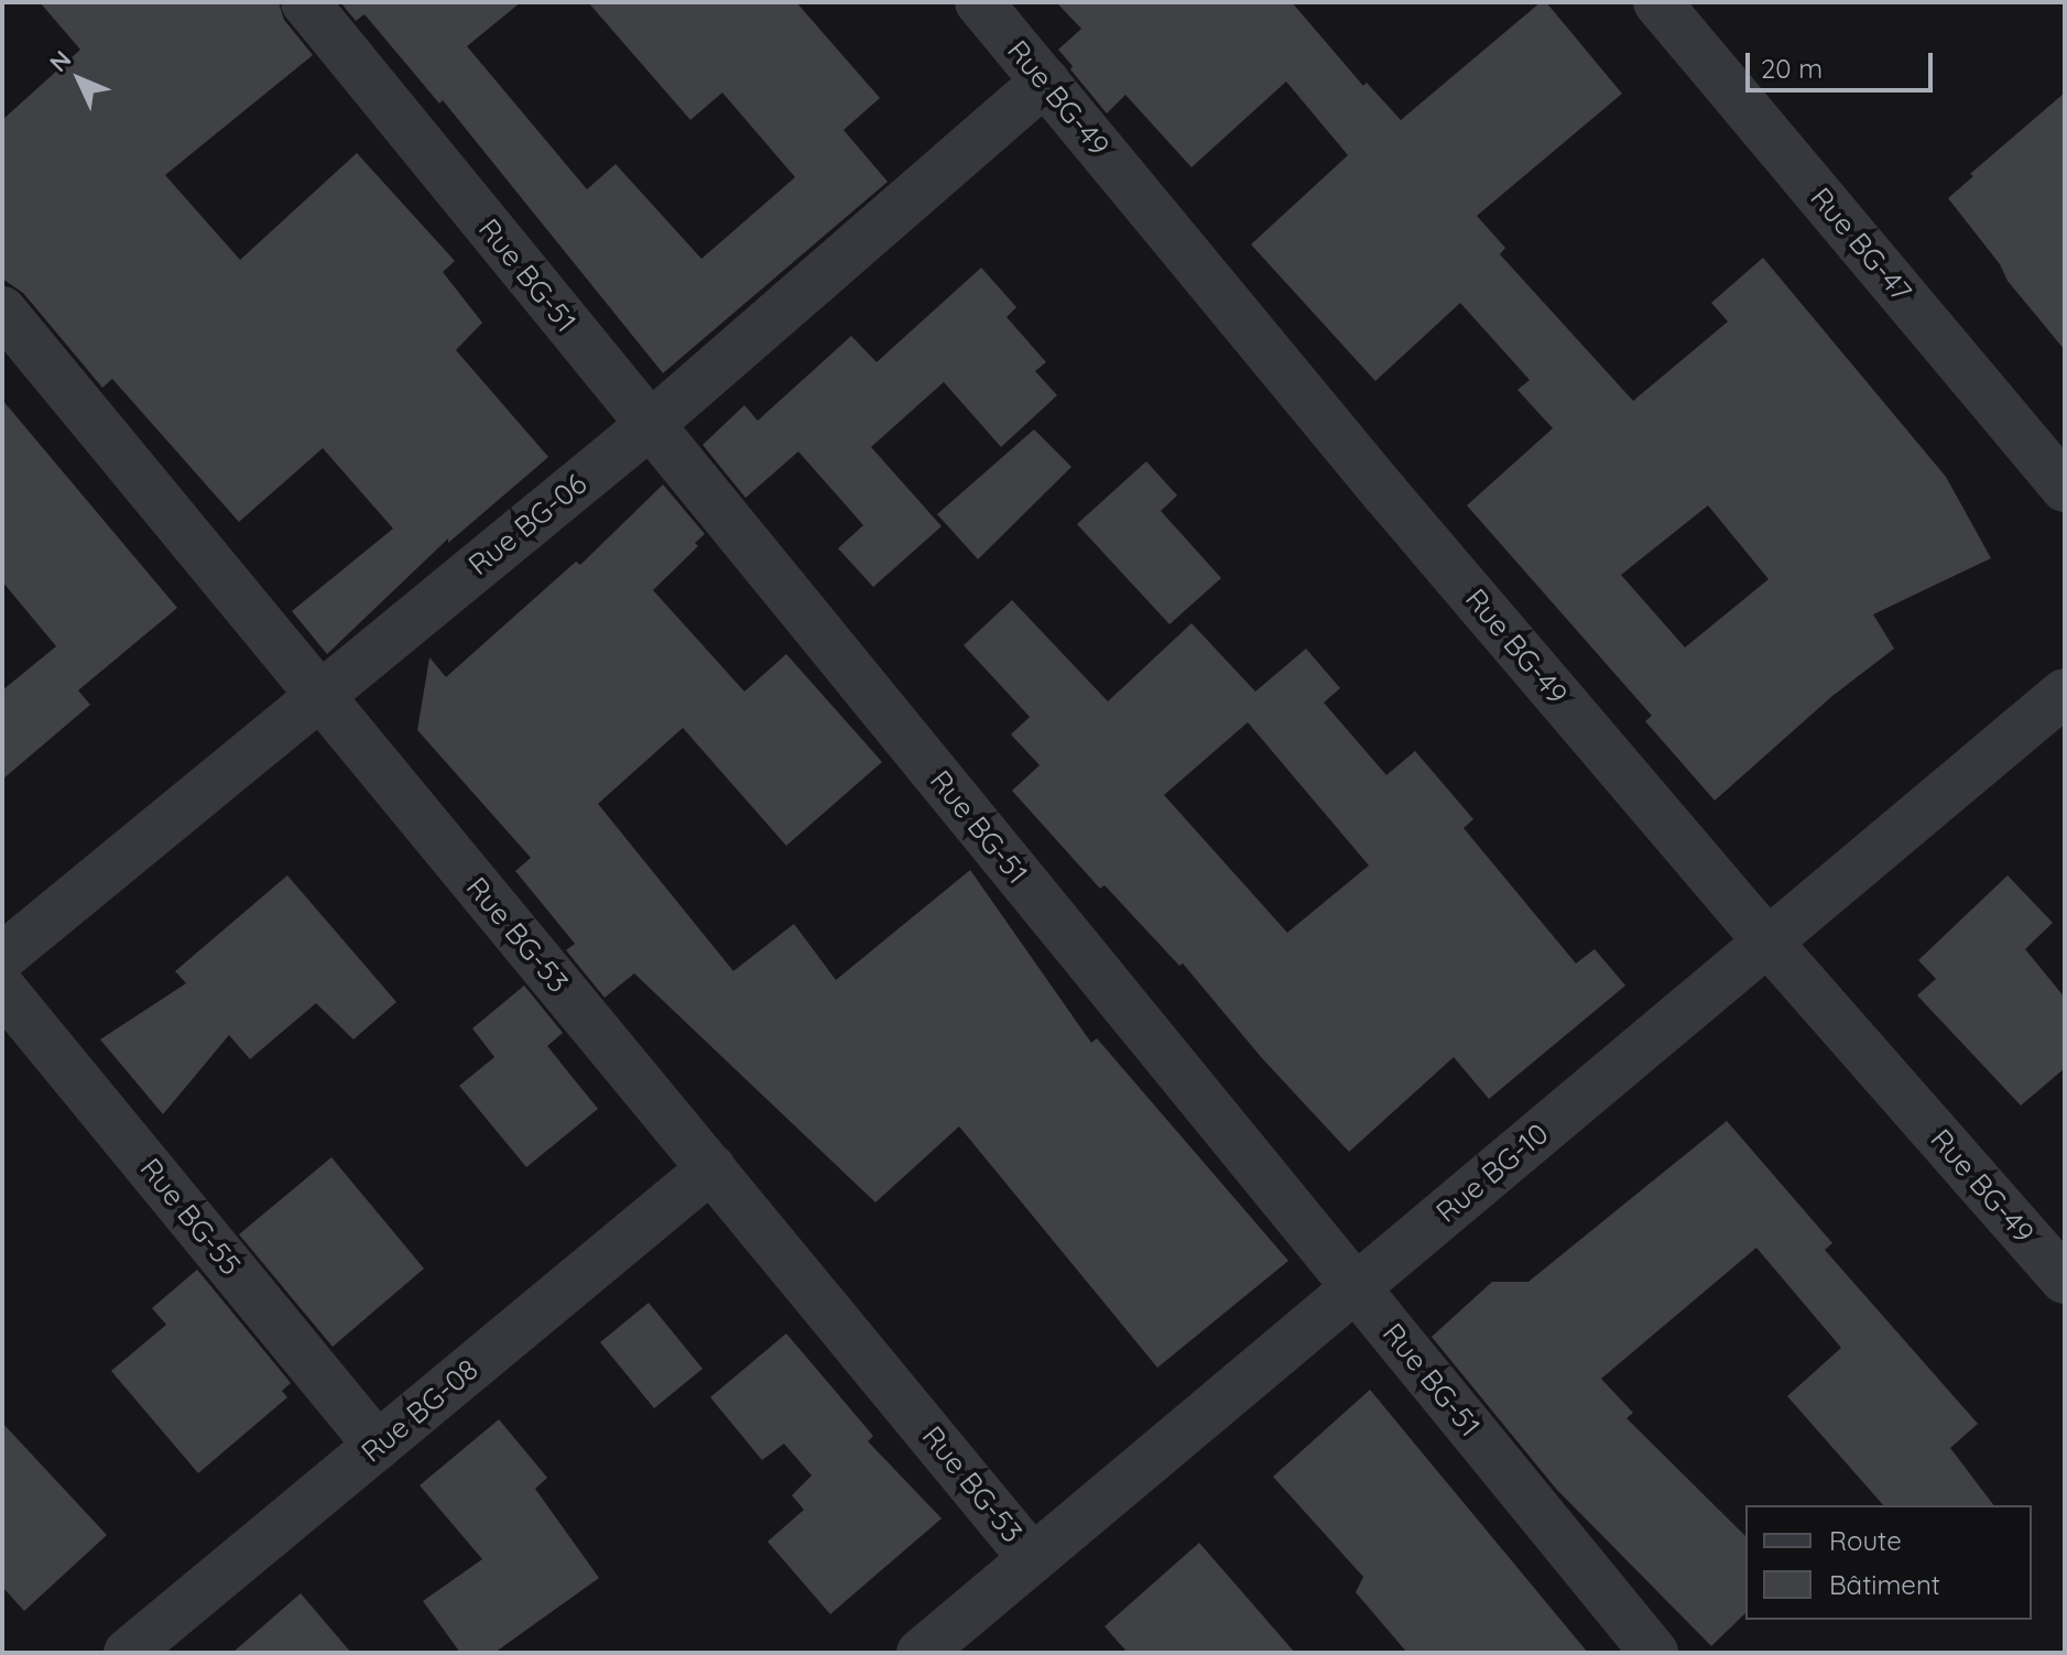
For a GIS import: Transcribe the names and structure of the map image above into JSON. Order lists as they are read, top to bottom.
{
  "streets": {
    "street": [
      "Rue BG-49",
      "Rue BG-47",
      "Rue BG-51",
      "Rue BG-06",
      "Rue BG-53",
      "Rue BG-10",
      "Rue BG-55",
      "Rue BG-08"
    ]
  },
  "crossings": [
    ["Rue BG-49", "Rue BG-06"],
    ["Rue BG-49", "Rue BG-10"],
    ["Rue BG-51", "Rue BG-06"],
    ["Rue BG-51", "Rue BG-10"],
    ["Rue BG-06", "Rue BG-53"],
    ["Rue BG-53", "Rue BG-10"],
    ["Rue BG-53", "Rue BG-08"],
    ["Rue BG-55", "Rue BG-08"]
  ],
  "legend": ["Route", "Bâtiment"],
  "scale_bar": "20 m",
  "north": "top left"
}
